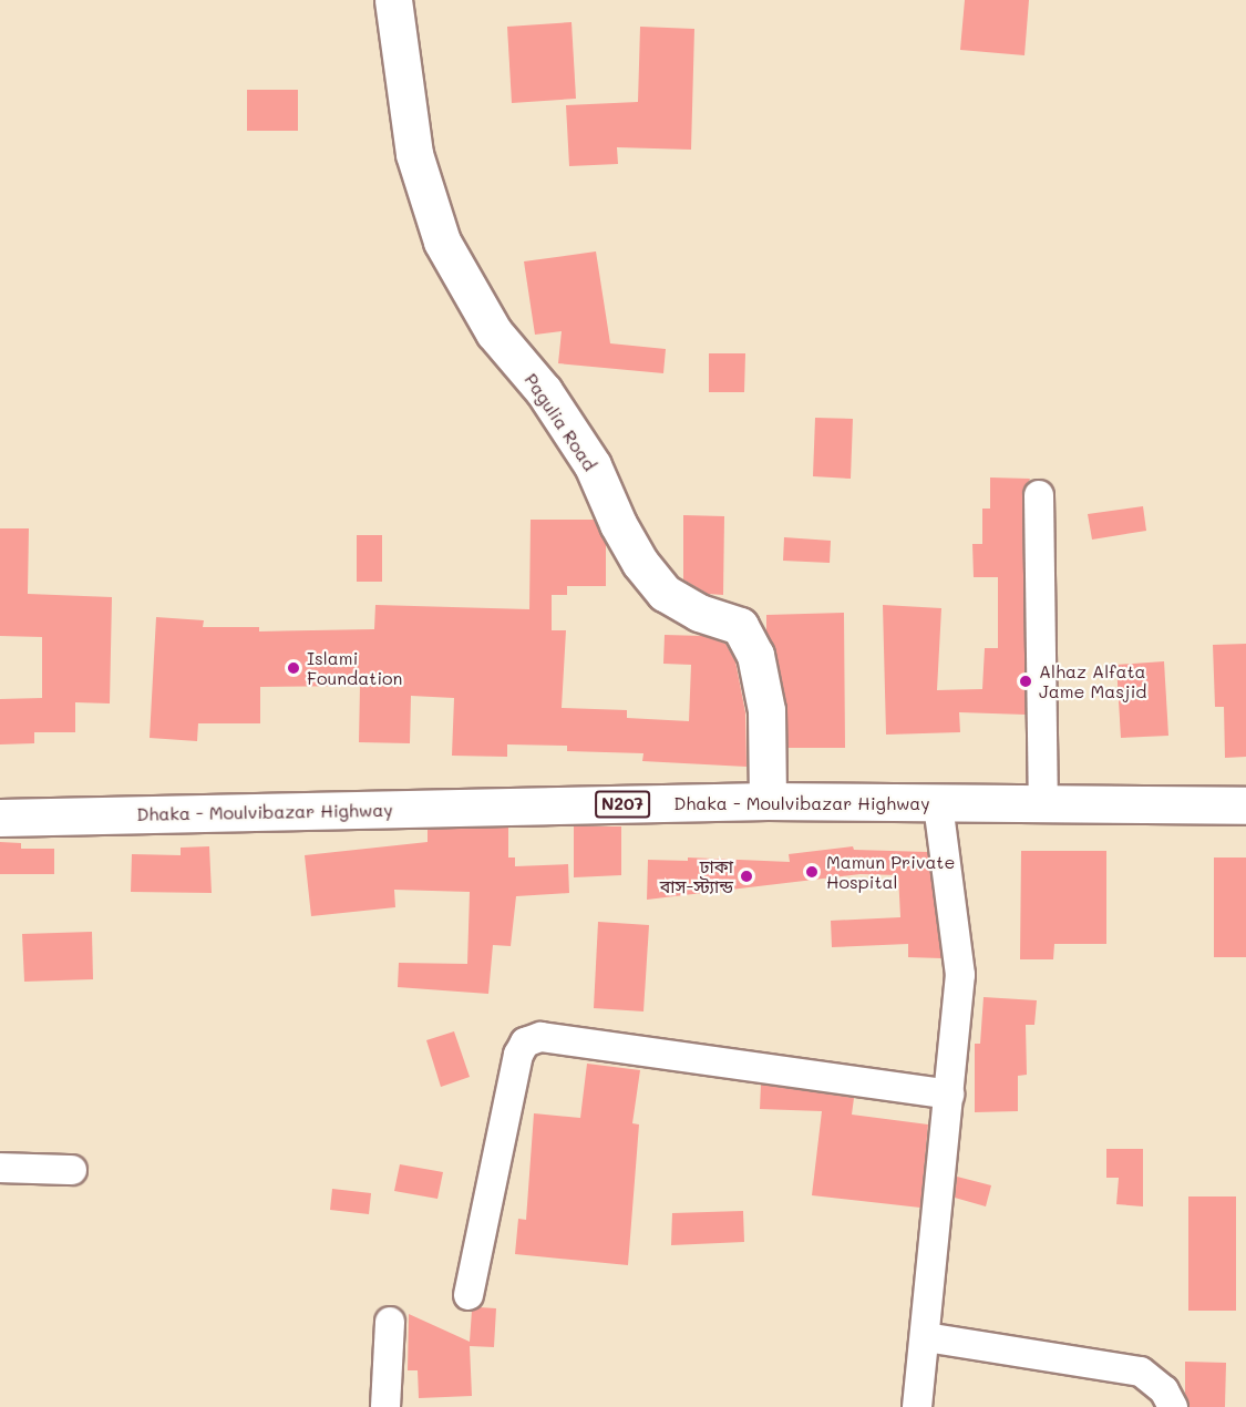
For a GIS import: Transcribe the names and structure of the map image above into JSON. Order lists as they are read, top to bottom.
{
  "streets": {
    "main road": ["Pagulia Road", "Dhaka - Moulvibazar Highway", "N207"]
  },
  "crossings": [
    ["Pagulia Road", "Dhaka - Moulvibazar Highway"]
  ],
  "places": [
    "Islami Foundation",
    "Alhaz Alfata Jame Masjid",
    "Mamun Private Hospital",
    "ঢাকা বাস-স্ট্যান্ড"
  ]
}
